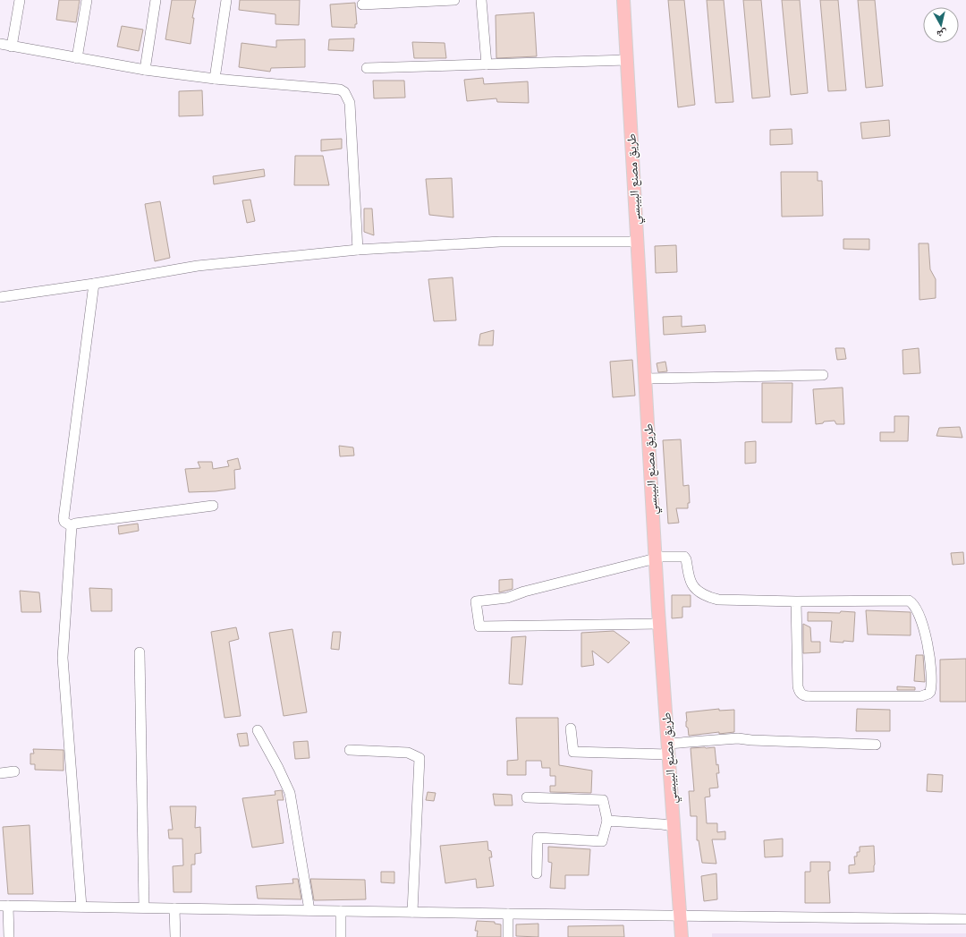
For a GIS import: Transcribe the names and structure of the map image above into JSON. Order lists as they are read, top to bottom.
{
  "streets": {
    "main road": ["طريق مصنع البيبسي"]
  },
  "north": "bottom"
}
